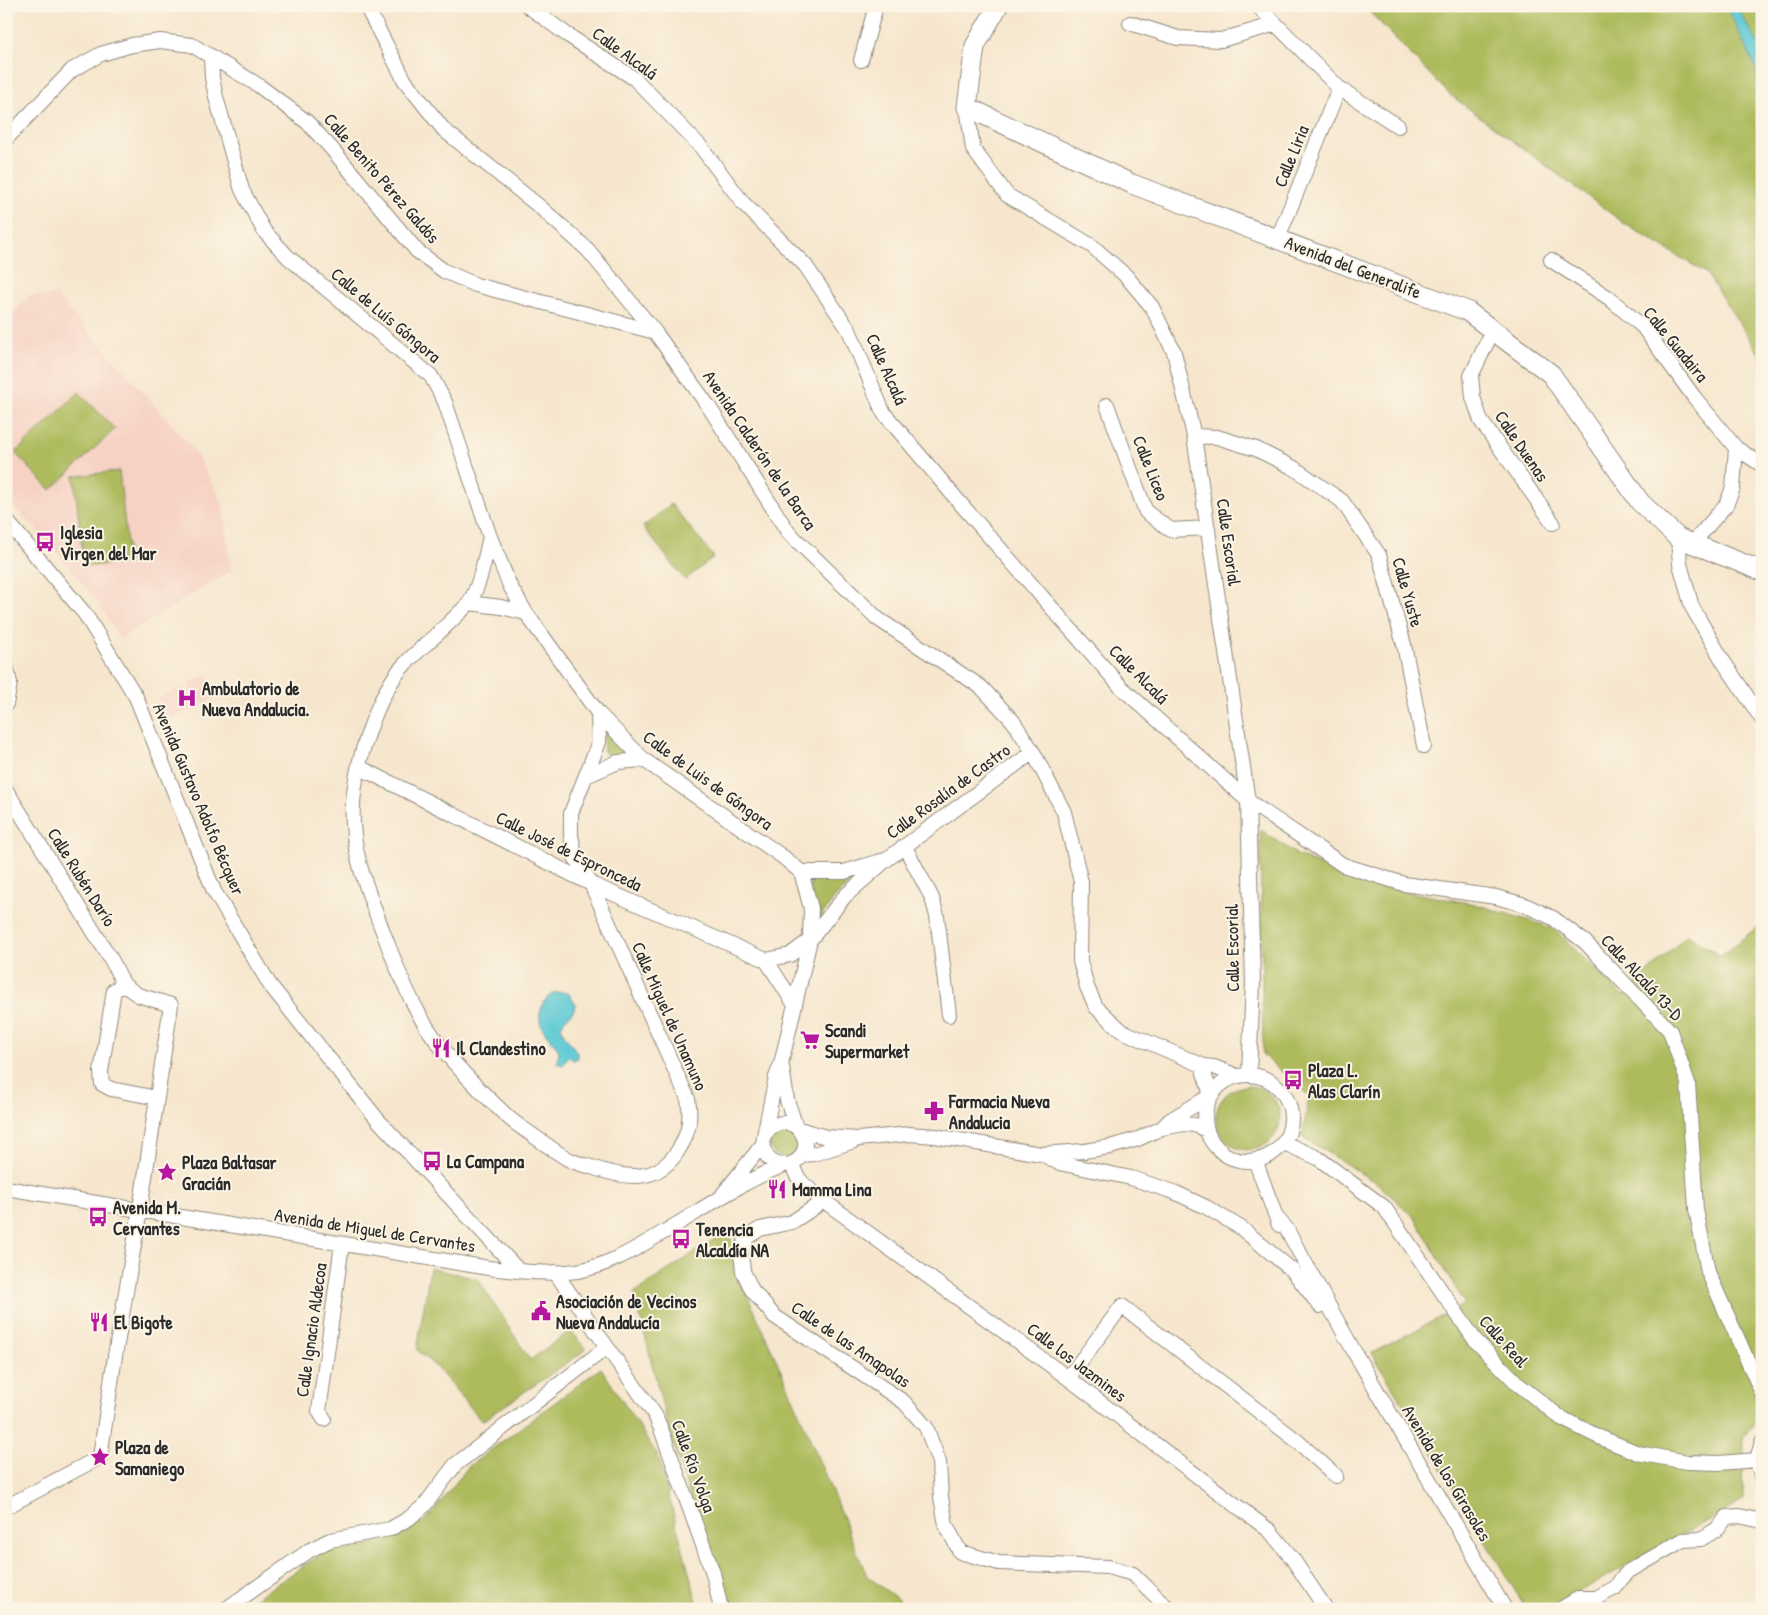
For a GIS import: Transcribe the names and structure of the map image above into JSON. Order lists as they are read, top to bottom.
{
  "streets": {
    "street": [
      "Calle Alcalá",
      "Calle Liria",
      "Calle Benito Pérez Galdós",
      "Avenida del Generalife",
      "Calle de Luís Góngora",
      "Calle Guadaira",
      "Calle Duenas",
      "Avenida Calderón de la Barca",
      "Calle Liceo",
      "Calle Escorial",
      "Calle Yuste",
      "Calle de Luis de Góngora",
      "Calle Rosalía de Castro",
      "Avenida Gustavo Adolfo Bécquer",
      "Calle José de Espronceda",
      "Calle Rubén Darío",
      "Calle Alcalá 13-D",
      "Calle Miguel de Unamuno",
      "Avenida de Miguel de Cervantes",
      "Calle Ignacio Aldecoa",
      "Calle Real",
      "Calle de las Amapolas",
      "Calle los Jazmines",
      "Calle Río Volga",
      "Avenida de los Girasoles"
    ]
  },
  "crossings": [
    ["Calle Alcalá", "Calle Escorial"],
    ["Calle Alcalá", "Calle Alcalá 13-D"],
    ["Calle Liria", "Avenida del Generalife"],
    ["Calle Benito Pérez Galdós", "Calle de Luís Góngora"],
    ["Calle Benito Pérez Galdós", "Avenida Calderón de la Barca"],
    ["Avenida del Generalife", "Calle Duenas"],
    ["Avenida del Generalife", "Calle Escorial"],
    ["Calle de Luís Góngora", "Calle de Luis de Góngora"],
    ["Calle de Luís Góngora", "Calle Miguel de Unamuno"],
    ["Avenida Calderón de la Barca", "Calle Escorial"],
    ["Avenida Calderón de la Barca", "Calle Rosalía de Castro"],
    ["Avenida Calderón de la Barca", "Avenida de Miguel de Cervantes"],
    ["Avenida Calderón de la Barca", "Calle Real"],
    ["Avenida Calderón de la Barca", "Avenida de los Girasoles"],
    ["Calle Liceo", "Calle Escorial"],
    ["Calle Escorial", "Calle Yuste"],
    ["Calle Escorial", "Calle Alcalá 13-D"],
    ["Calle Escorial", "Avenida de Miguel de Cervantes"],
    ["Calle Escorial", "Calle Real"],
    ["Calle Escorial", "Avenida de los Girasoles"],
    ["Calle de Luis de Góngora", "Calle Miguel de Unamuno"],
    ["Avenida Gustavo Adolfo Bécquer", "Avenida de Miguel de Cervantes"],
    ["Calle José de Espronceda", "Calle Miguel de Unamuno"],
    ["Avenida de Miguel de Cervantes", "Calle Ignacio Aldecoa"],
    ["Avenida de Miguel de Cervantes", "Calle Real"],
    ["Avenida de Miguel de Cervantes", "Calle los Jazmines"],
    ["Avenida de Miguel de Cervantes", "Calle Río Volga"],
    ["Avenida de Miguel de Cervantes", "Avenida de los Girasoles"],
    ["Calle Real", "Avenida de los Girasoles"],
    ["Calle de las Amapolas", "Calle los Jazmines"]
  ],
  "places": {
    "bus stop": [
      "Iglesia Virgen del Mar",
      "Plaza L. Alas Clarín",
      "La Campana",
      "Avenida M. Cervantes",
      "Tenencia Alcaldía NA"
    ],
    "hospital": ["Ambulatorio de Nueva Andalucia."],
    "supermarket": ["Scandi Supermarket"],
    "restaurant": ["Il Clandestino", "Mamma Lina", "El Bigote"],
    "pharmacy": ["Farmacia Nueva Andalucia"],
    "place": ["Plaza Baltasar Gracián", "Plaza de Samaniego"],
    "public building": ["Asociación de Vecinos Nueva Andalucía"]
  }
}
